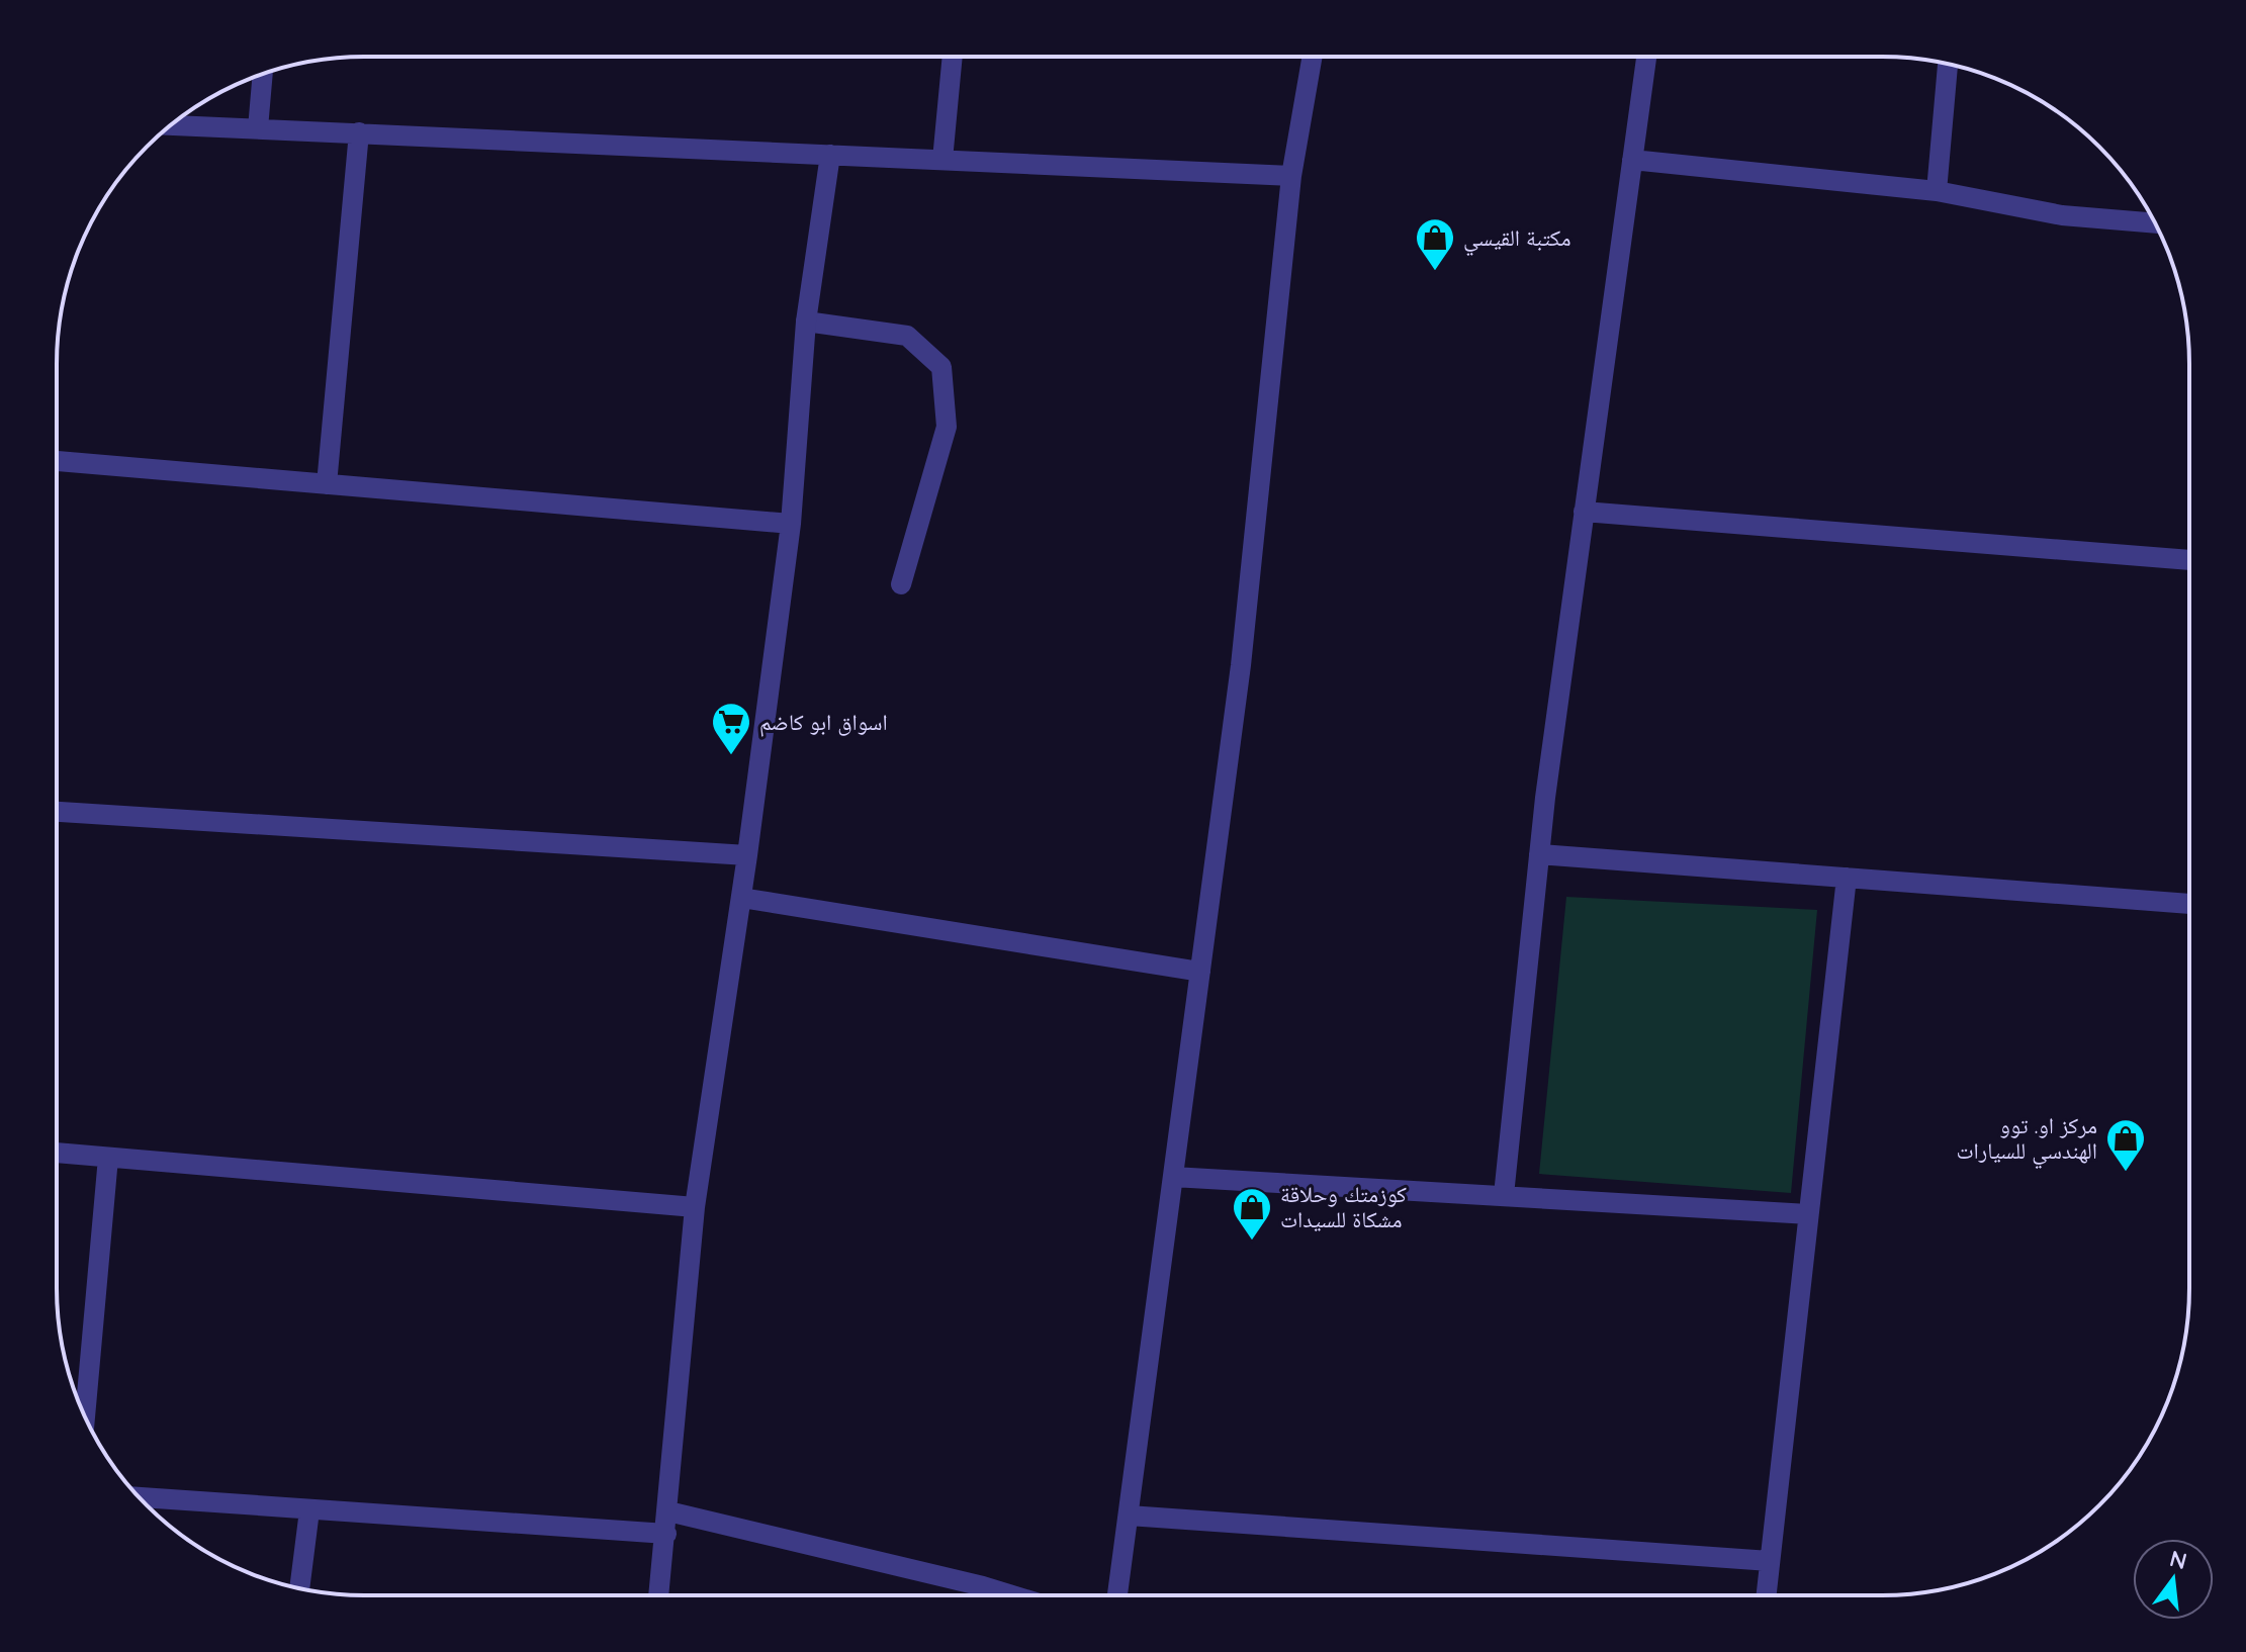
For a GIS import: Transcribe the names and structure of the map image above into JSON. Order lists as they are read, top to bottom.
{
  "places": {
    "shop": ["مكتبة القيسي", "مركز او. توو الهندسي للسيارات", "كوزمتك وحلاقة مشكاة للسيدات"],
    "supermarket": ["اسواق ابو كاضم"]
  },
  "north": "top"
}
